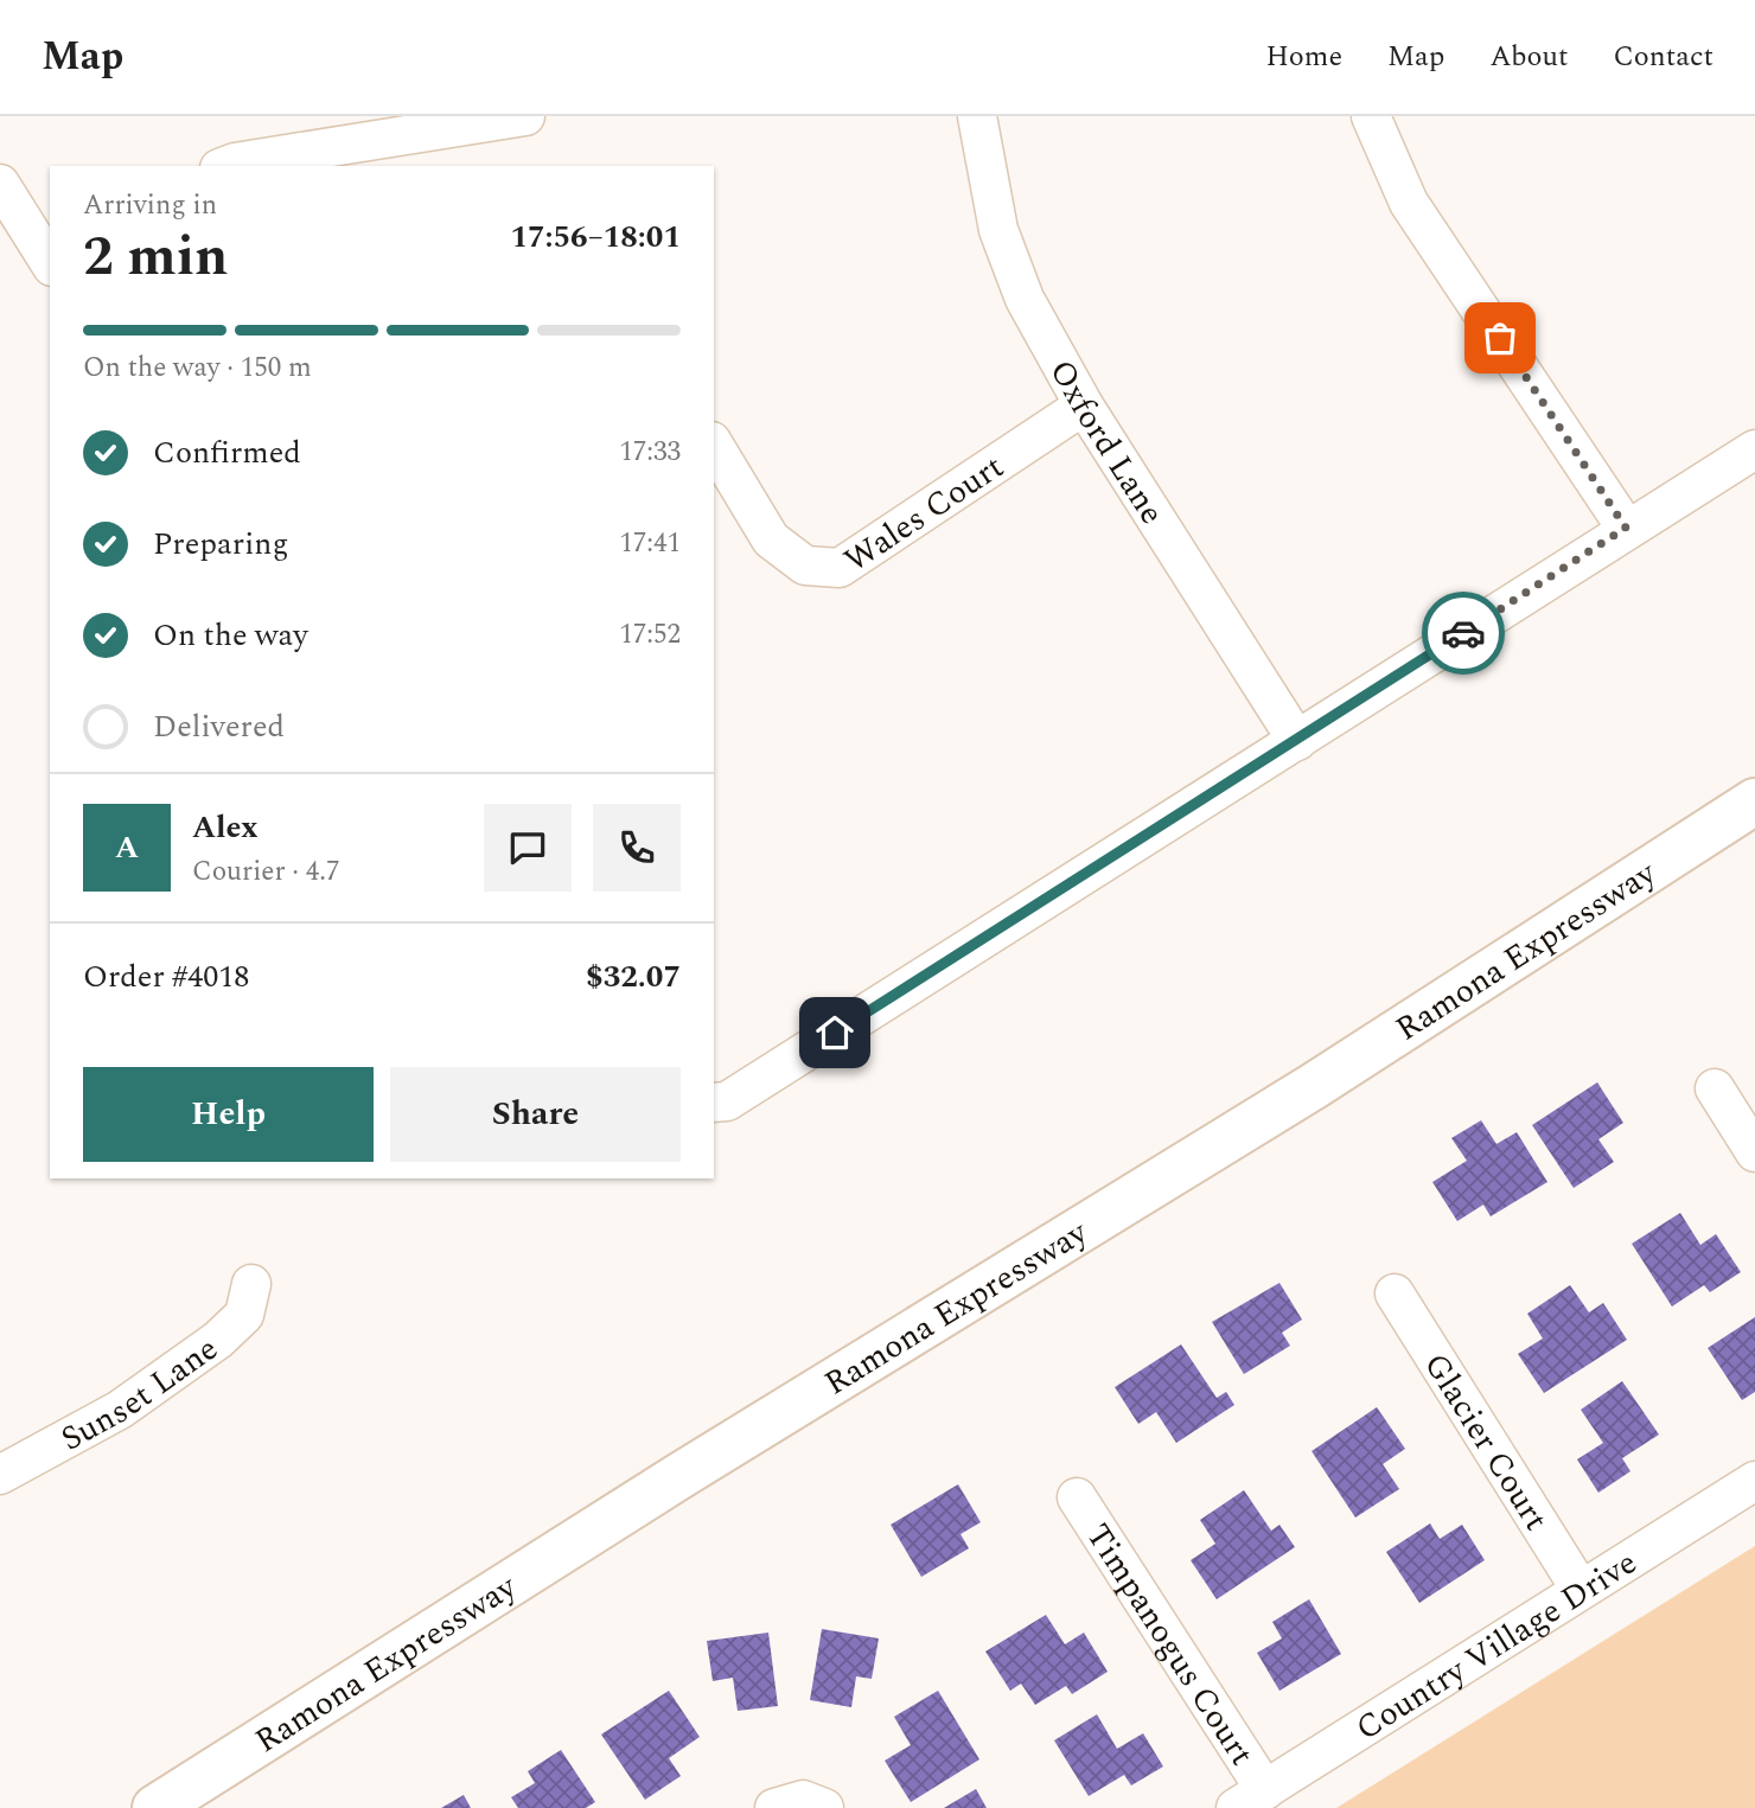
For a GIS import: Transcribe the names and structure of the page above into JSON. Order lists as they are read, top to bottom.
{
  "streets": {
    "main road": ["Ramona Expressway"],
    "street": [
      "Oxford Lane",
      "Wales Court",
      "Sunset Lane",
      "Glacier Court",
      "Timpanogus Court",
      "Country Village Drive"
    ]
  },
  "crossings": [
    ["Oxford Lane", "Wales Court"],
    ["Glacier Court", "Country Village Drive"],
    ["Timpanogus Court", "Country Village Drive"]
  ],
  "page": {
    "header": "Map",
    "nav": [
      "Home",
      "Map",
      "About",
      "Contact"
    ],
    "heading": ["2 min", "Arriving in", "17:56–18:01"],
    "panel": [
      "Alex",
      "Courier · 4.7",
      "Order #4018",
      "$32.07"
    ],
    "bar": "On the way · 150 m",
    "list": [
      ["Confirmed", "17:33"],
      ["Preparing", "17:41"],
      ["On the way", "17:52"],
      "Delivered"
    ],
    "round": "A",
    "buttons": ["Help", "Share"]
  }
}
